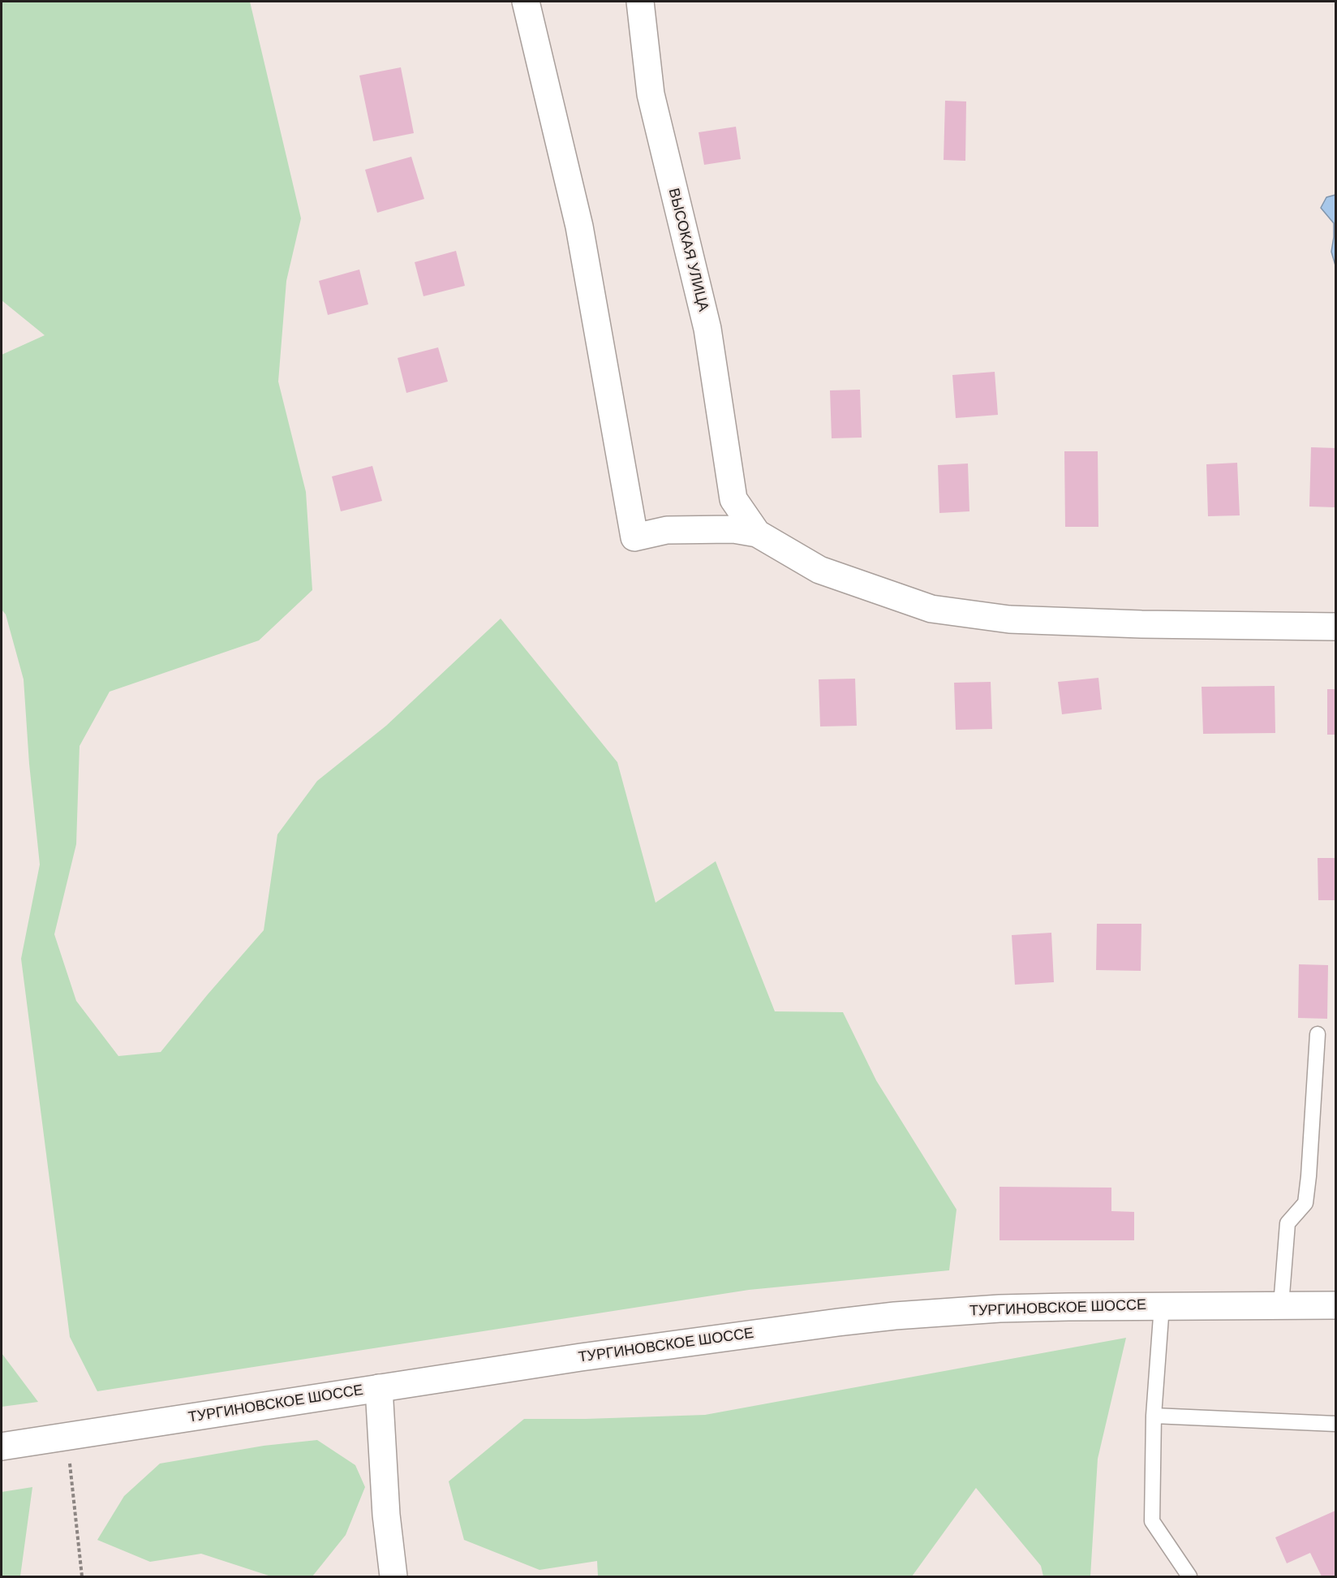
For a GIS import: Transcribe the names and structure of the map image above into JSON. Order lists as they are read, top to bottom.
{
  "streets": {
    "street": ["ВЫСОКАЯ УЛИЦА", "ТУРГИНОВСКОЕ ШОССЕ"]
  }
}
